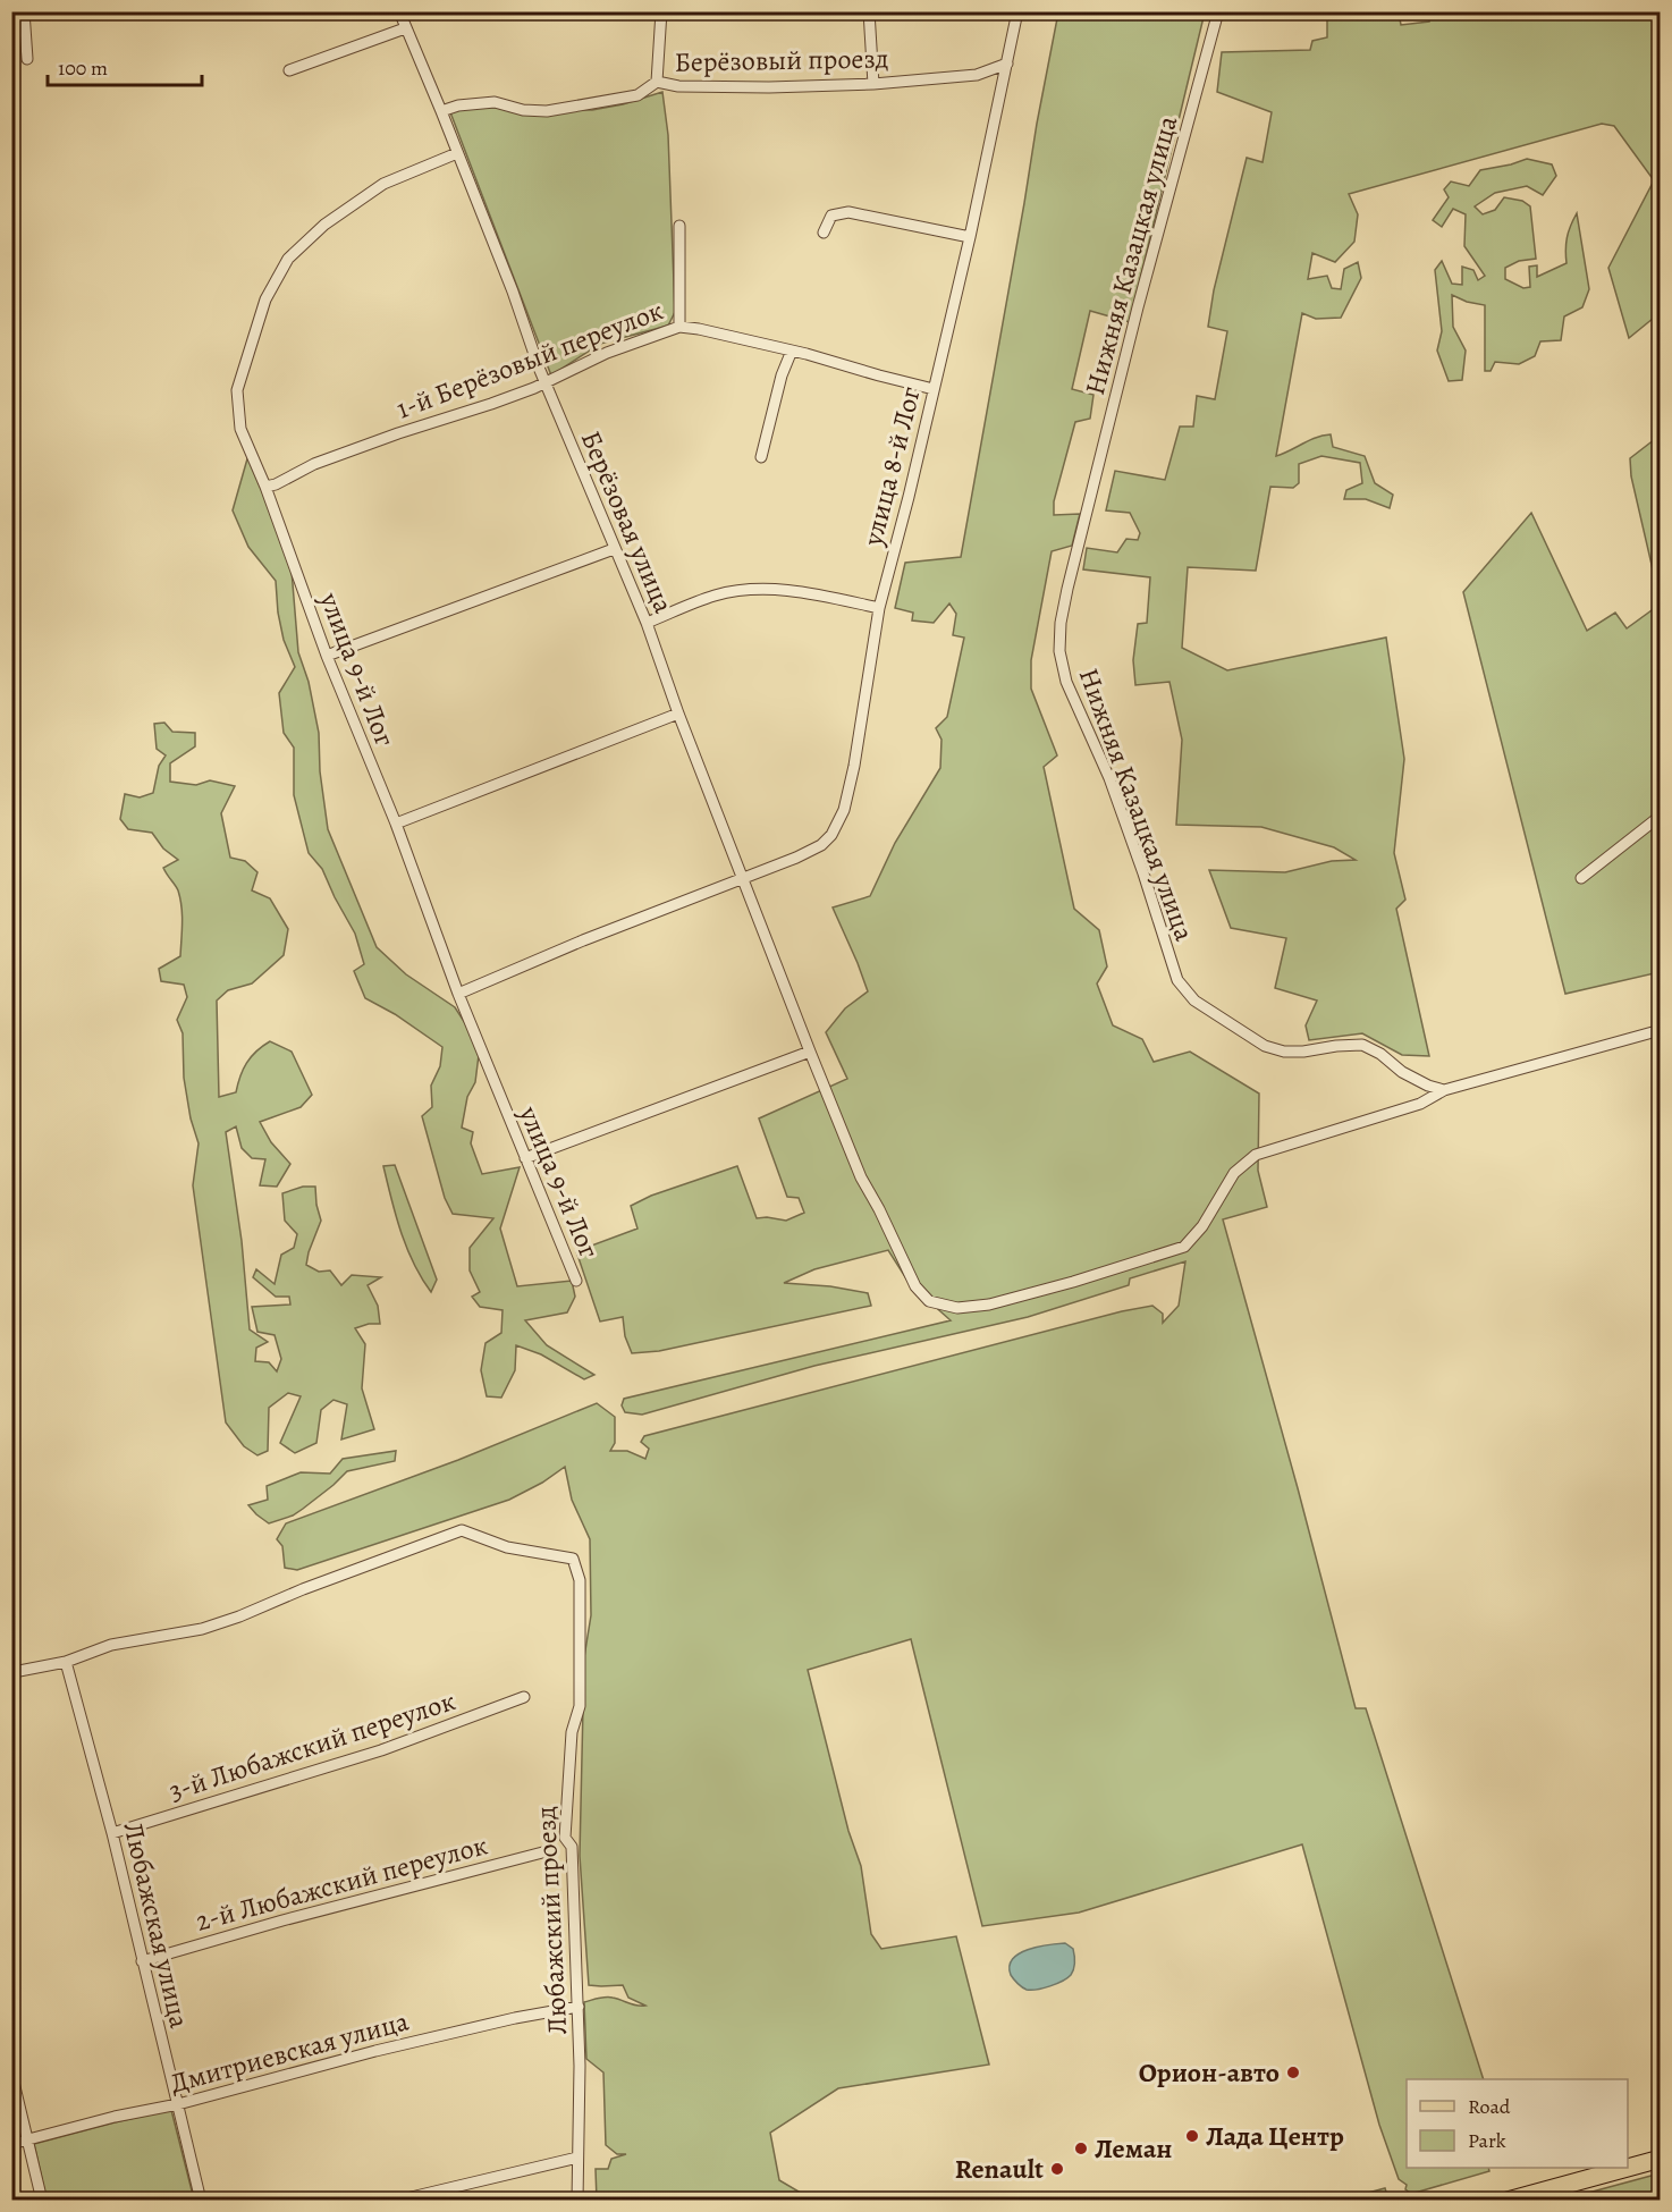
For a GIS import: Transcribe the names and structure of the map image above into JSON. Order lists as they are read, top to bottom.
{
  "streets": {
    "street": [
      "Берёзовый проезд",
      "Нижняя Казацкая улица",
      "1-й Берёзовый переулок",
      "улица 8-й Лог",
      "Берёзовая улица",
      "улица 9-й Лог",
      "3-й Любажский переулок",
      "2-й Любажский переулок",
      "Любажский проезд",
      "Любажская улица",
      "Дмитриевская улица"
    ]
  },
  "crossings": [
    ["Берёзовый проезд", "улица 8-й Лог"],
    ["Берёзовый проезд", "Берёзовая улица"],
    ["Нижняя Казацкая улица", "Берёзовая улица"],
    ["1-й Берёзовый переулок", "улица 8-й Лог"],
    ["1-й Берёзовый переулок", "Берёзовая улица"],
    ["1-й Берёзовый переулок", "улица 9-й Лог"],
    ["улица 8-й Лог", "Берёзовая улица"],
    ["улица 8-й Лог", "улица 9-й Лог"],
    ["Берёзовая улица", "улица 9-й Лог"],
    ["3-й Любажский переулок", "Любажская улица"],
    ["2-й Любажский переулок", "Любажская улица"],
    ["Любажский проезд", "Любажская улица"],
    ["Любажский проезд", "Дмитриевская улица"],
    ["Любажская улица", "Дмитриевская улица"]
  ],
  "places": [
    "Орион-авто",
    "Лада Центр",
    "Леман",
    "Renault"
  ],
  "legend": ["Road", "Park"],
  "scale_bar": "100 m"
}
